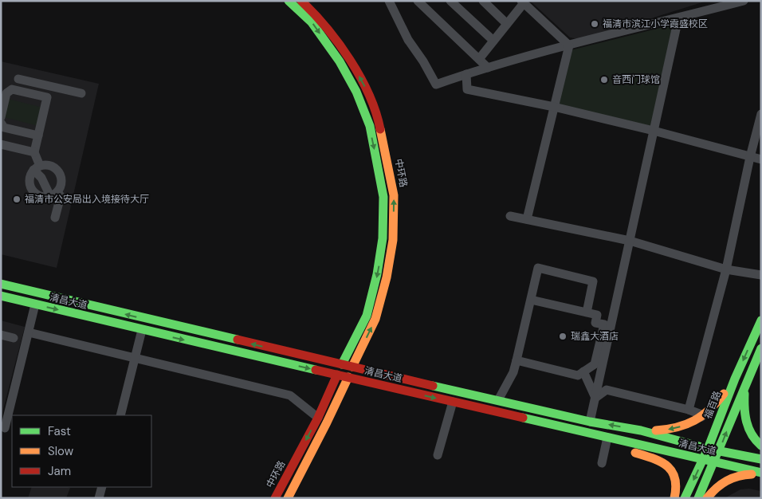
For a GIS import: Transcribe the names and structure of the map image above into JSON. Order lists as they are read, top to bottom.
{
  "streets": {
    "main road": ["中环路", "清昌大道", "福百路"]
  },
  "crossings": [
    ["中环路", "清昌大道"],
    ["清昌大道", "福百路"]
  ],
  "places": [
    "福清市滨江小学霞盛校区",
    "音西门球馆",
    "福清市公安局出入境接待大厅",
    "瑞鑫大酒店"
  ],
  "legend": ["Fast", "Slow", "Jam"]
}
